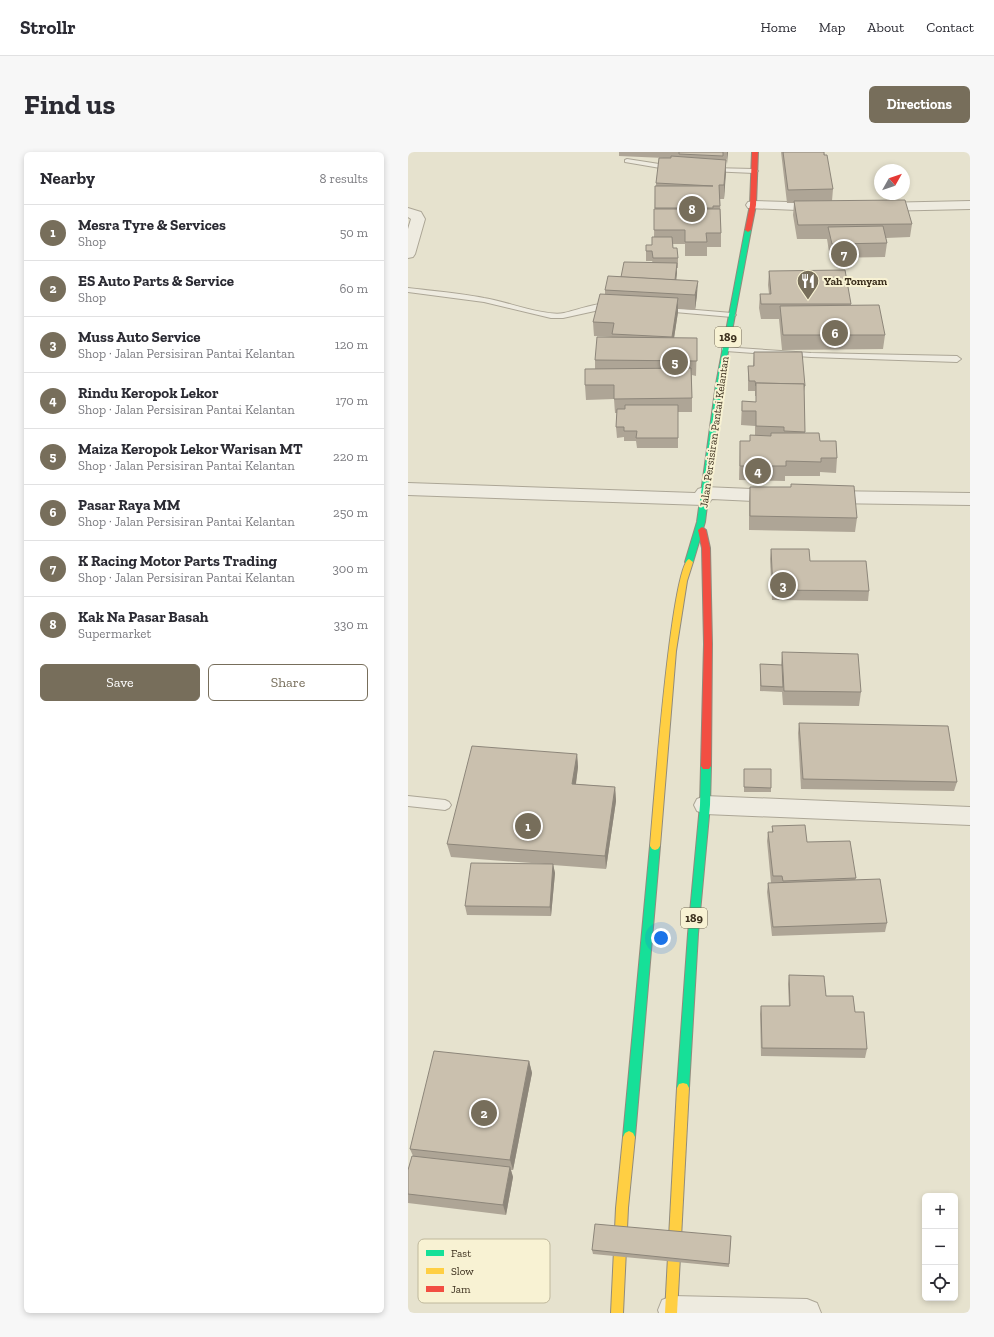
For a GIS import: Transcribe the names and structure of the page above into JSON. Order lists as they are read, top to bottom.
{
  "streets": {
    "main road": ["189", "Jalan Persisiran Pantai Kelantan"]
  },
  "crossings": [
    ["189", "Jalan Persisiran Pantai Kelantan"]
  ],
  "places": {
    "restaurant": ["Yah Tomyam"]
  },
  "legend": ["Fast", "Slow", "Jam"],
  "north": "top right",
  "page": {
    "header": "Strollr",
    "nav": [
      "Home",
      "Map",
      "About",
      "Contact"
    ],
    "buttons": [
      "Directions",
      ["Save", "Share"]
    ],
    "title": "Find us",
    "heading": ["Nearby", "8 results"],
    "pins": [
      "8",
      "7",
      "6",
      "5",
      "4",
      "3",
      "1",
      "2"
    ],
    "list": [
      {
        "mark": "1",
        "name": "Mesra Tyre & Services",
        "note": "Shop",
        "value": "50 m"
      },
      {
        "mark": "2",
        "name": "ES Auto Parts & Service",
        "note": "Shop",
        "value": "60 m"
      },
      {
        "mark": "3",
        "name": "Muss Auto Service",
        "note": "Shop · Jalan Persisiran Pantai Kelantan",
        "value": "120 m"
      },
      {
        "mark": "4",
        "name": "Rindu Keropok Lekor",
        "note": "Shop · Jalan Persisiran Pantai Kelantan",
        "value": "170 m"
      },
      {
        "mark": "5",
        "name": "Maiza Keropok Lekor Warisan MT",
        "note": "Shop · Jalan Persisiran Pantai Kelantan",
        "value": "220 m"
      },
      {
        "mark": "6",
        "name": "Pasar Raya MM",
        "note": "Shop · Jalan Persisiran Pantai Kelantan",
        "value": "250 m"
      },
      {
        "mark": "7",
        "name": "K Racing Motor Parts Trading",
        "note": "Shop · Jalan Persisiran Pantai Kelantan",
        "value": "300 m"
      },
      {
        "mark": "8",
        "name": "Kak Na Pasar Basah",
        "note": "Supermarket",
        "value": "330 m"
      }
    ],
    "map_buttons": ["+", "−"]
  }
}
